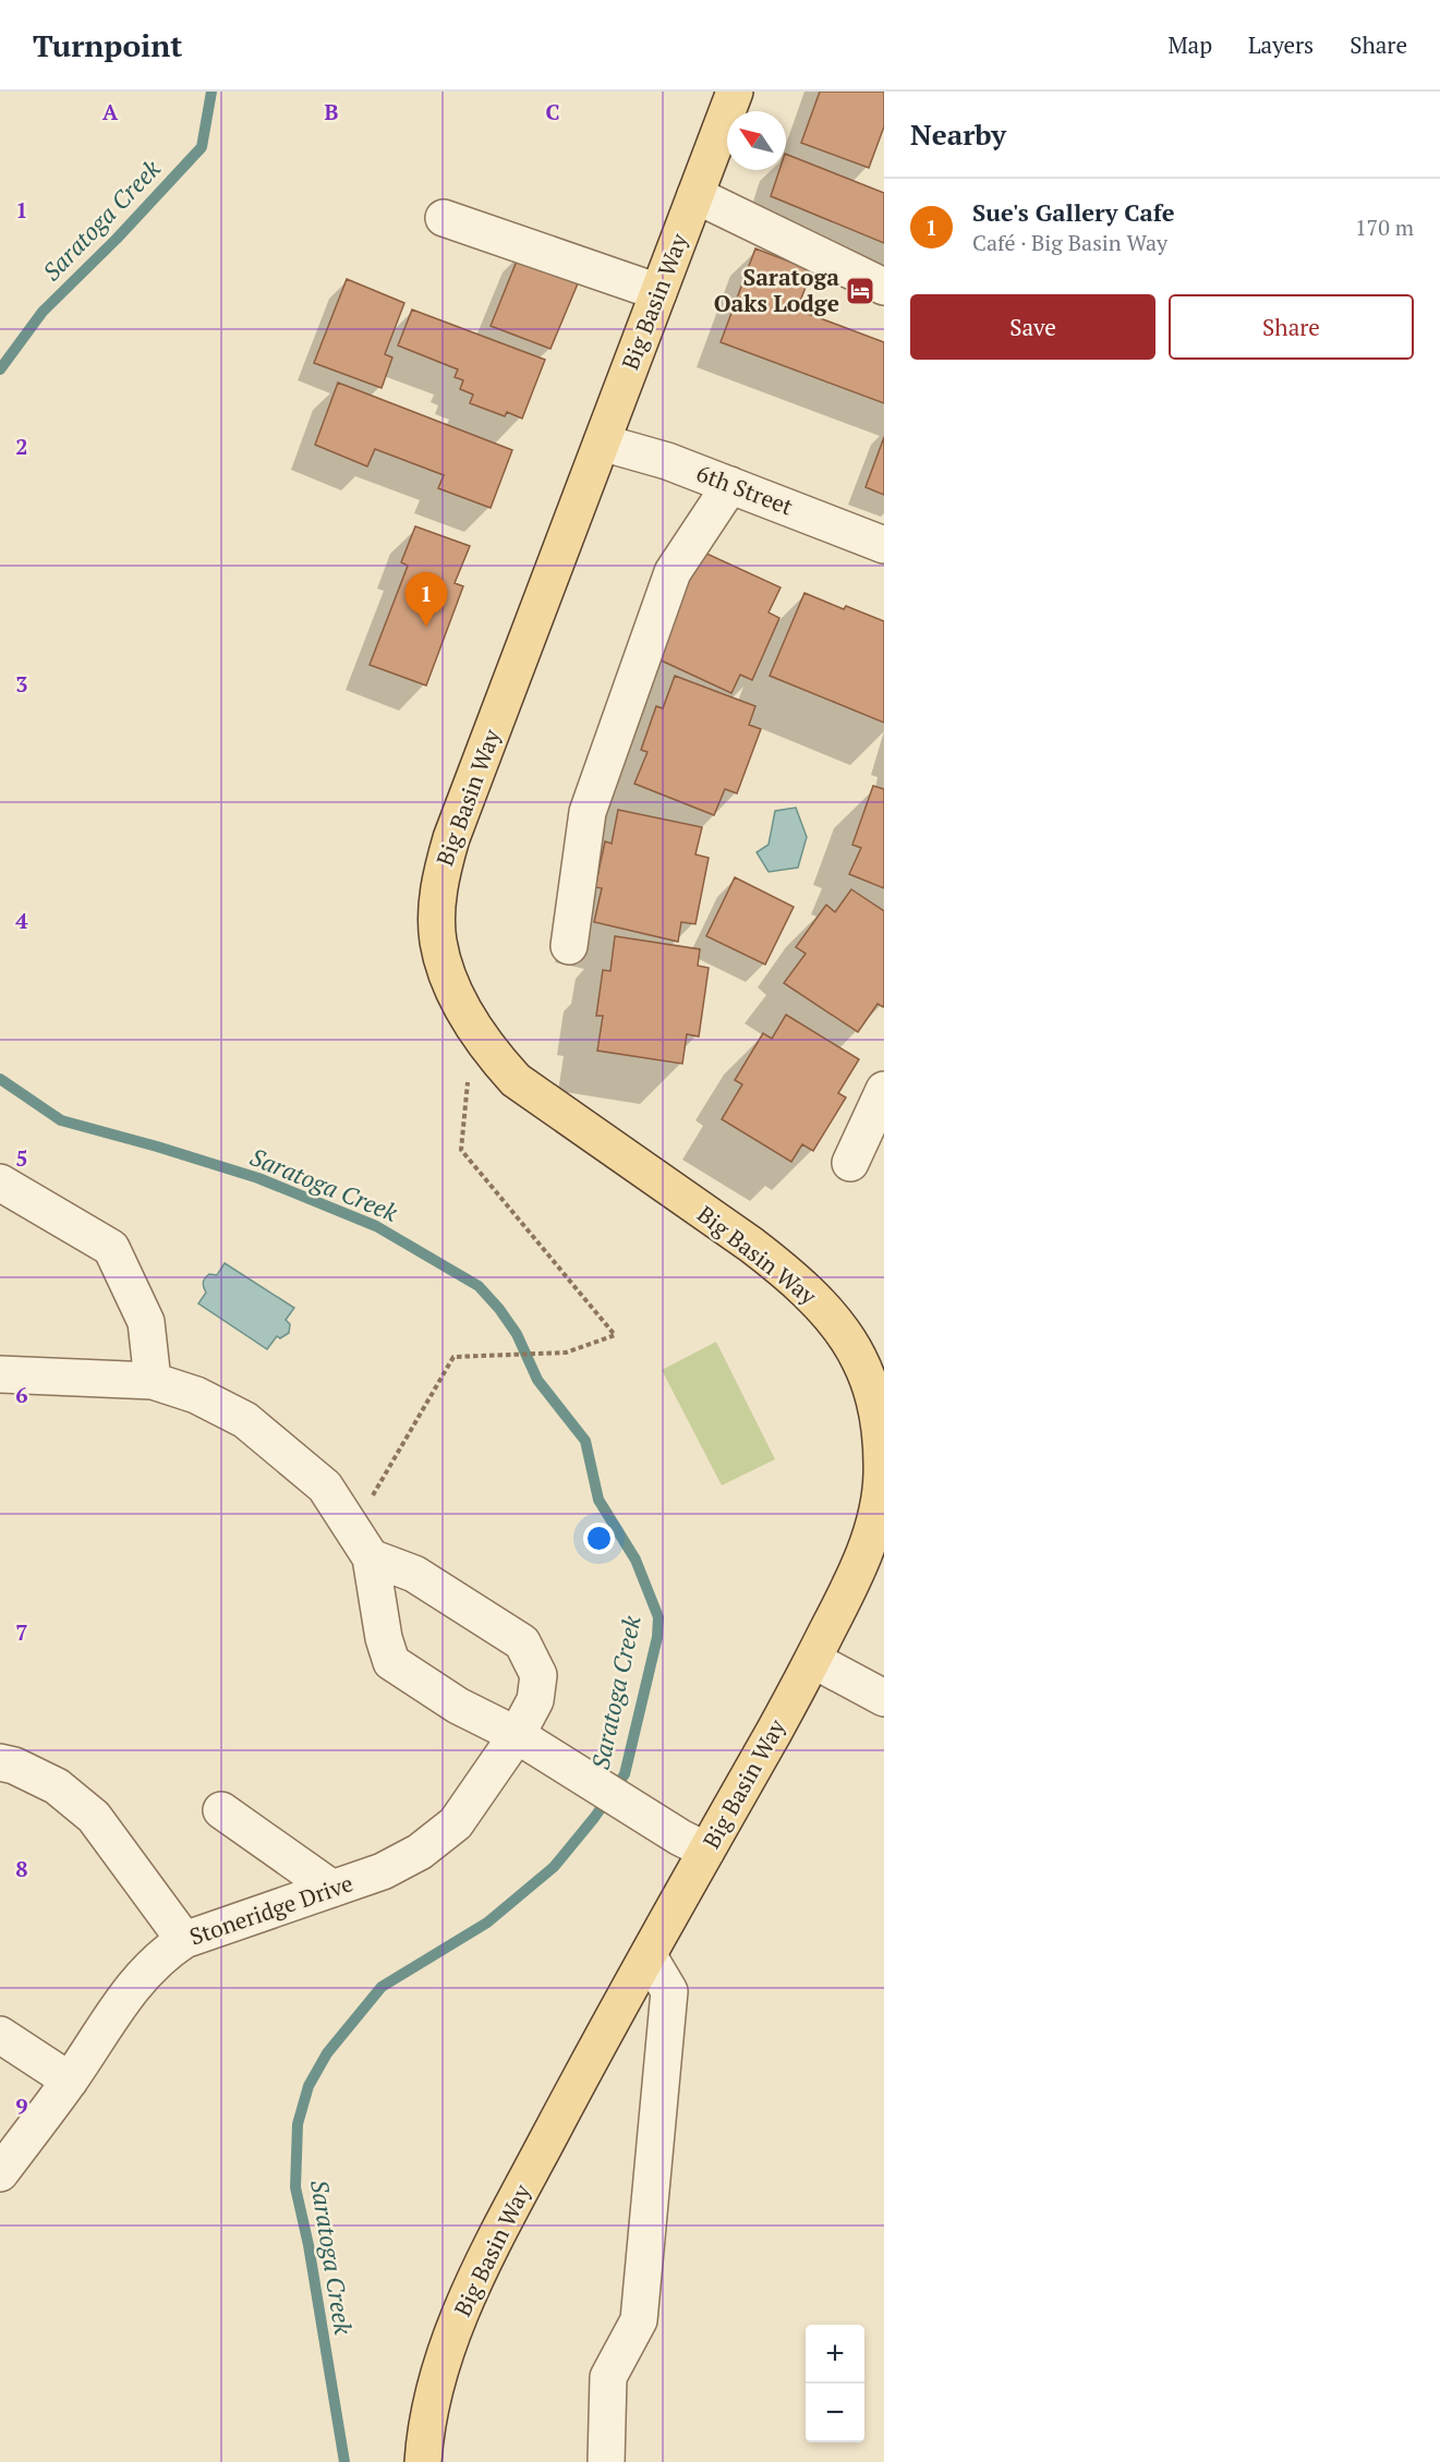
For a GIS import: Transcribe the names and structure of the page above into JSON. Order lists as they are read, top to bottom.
{
  "streets": {
    "main road": ["Big Basin Way"],
    "street": ["6th Street", "Stoneridge Drive"]
  },
  "crossings": [
    ["Big Basin Way", "6th Street"]
  ],
  "water": ["Saratoga Creek"],
  "places": {
    "hotel": ["Saratoga Oaks Lodge"]
  },
  "north": "top left",
  "page": {
    "header": "Turnpoint",
    "nav": ["Map", "Layers", "Share"],
    "heading": "Nearby",
    "list": [
      {
        "mark": "1",
        "name": "Sue's Gallery Cafe",
        "note": "Café · Big Basin Way",
        "value": "170 m"
      }
    ],
    "buttons": ["Save", "Share"],
    "pins": "1",
    "map_buttons": ["+", "−"]
  },
  "grid": {
    "columns": ["A", "B", "C"],
    "rows": [
      "1",
      "2",
      "3",
      "4",
      "5",
      "6",
      "7",
      "8",
      "9"
    ]
  }
}
